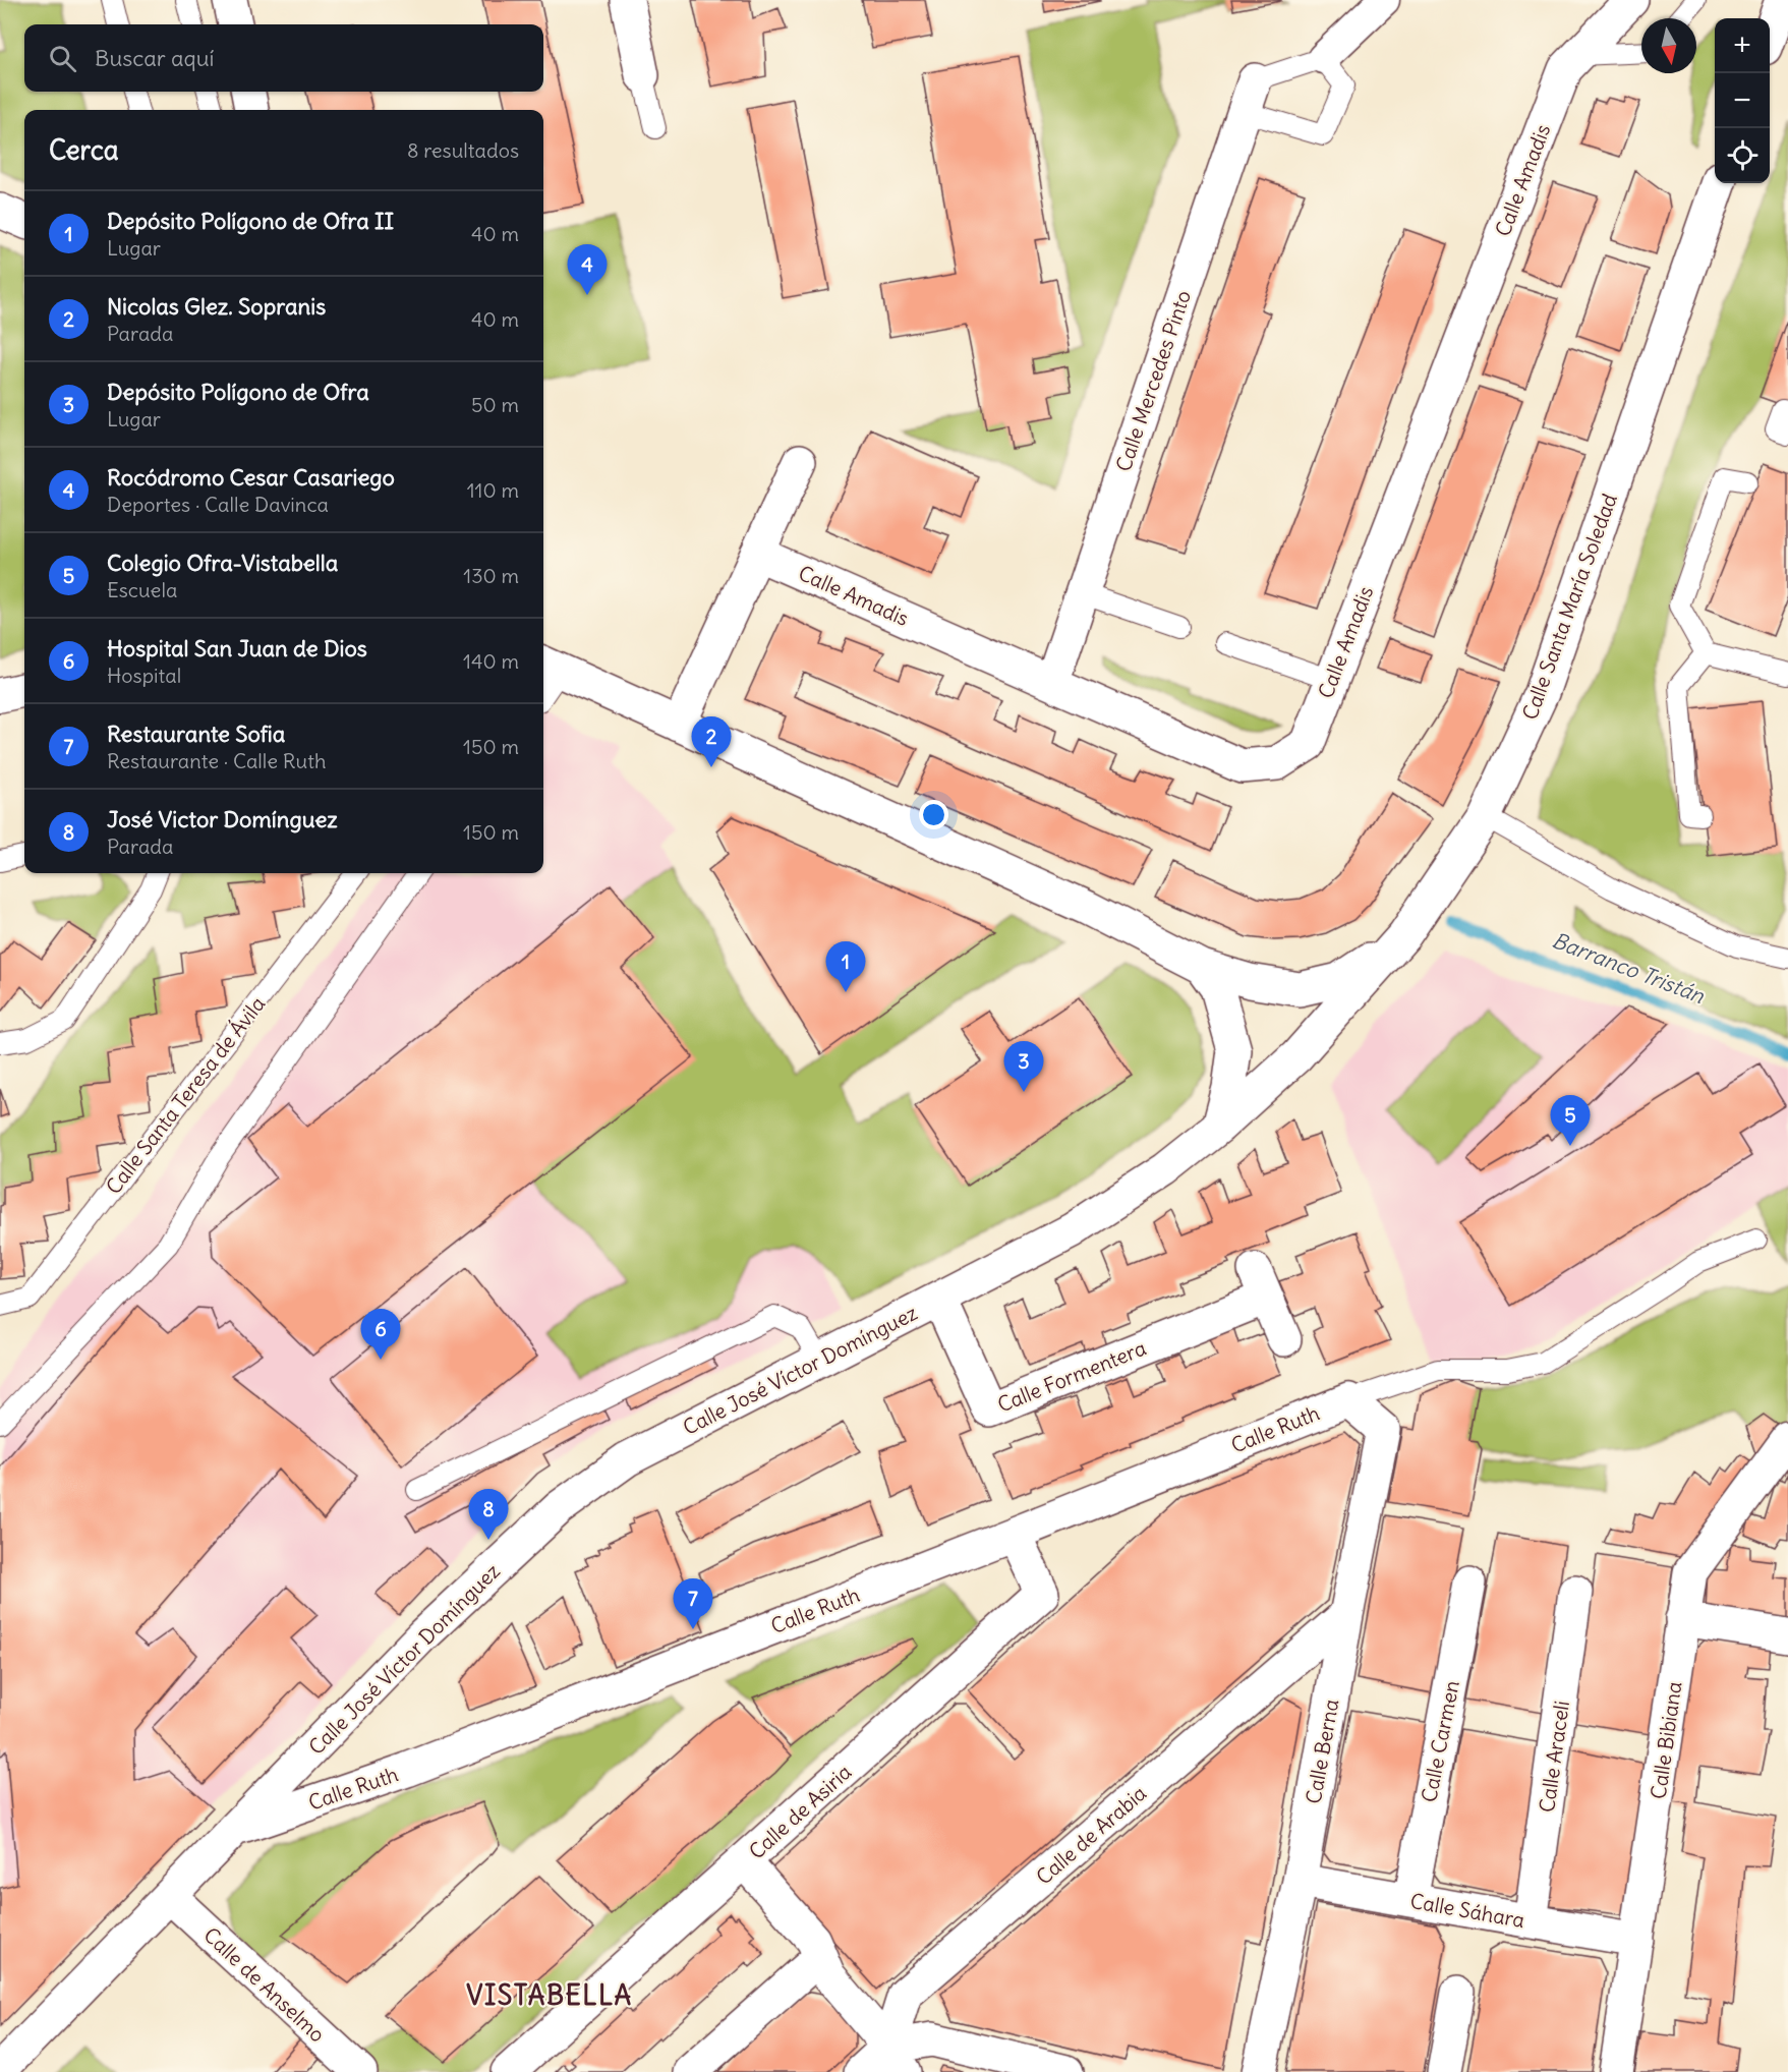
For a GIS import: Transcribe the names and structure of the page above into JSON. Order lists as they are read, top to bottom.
{
  "streets": {
    "street": [
      "Calle Amadis",
      "Calle Mercedes Pinto",
      "Calle Santa María Soledad",
      "Calle José Víctor Domínguez",
      "Calle Formentera",
      "Calle Ruth",
      "Calle Bibiana",
      "Calle Carmen",
      "Calle Berna",
      "Calle Araceli",
      "Calle de Asiria",
      "Calle de Arabia",
      "Calle Sáhara",
      "Calle de Anselmo"
    ],
    "lane": ["Calle Santa Teresa de Ávila"]
  },
  "crossings": [
    ["Calle Amadis", "Calle Mercedes Pinto"],
    ["Calle Santa María Soledad", "Calle José Víctor Domínguez"],
    ["Calle José Víctor Domínguez", "Calle Formentera"],
    ["Calle José Víctor Domínguez", "Calle Ruth"],
    ["Calle José Víctor Domínguez", "Calle de Anselmo"],
    ["Calle Ruth", "Calle Berna"],
    ["Calle Ruth", "Calle de Asiria"],
    ["Calle Bibiana", "Calle Sáhara"],
    ["Calle Carmen", "Calle Sáhara"],
    ["Calle Berna", "Calle de Arabia"],
    ["Calle Berna", "Calle Sáhara"],
    ["Calle Araceli", "Calle Sáhara"]
  ],
  "districts": ["VISTABELLA"],
  "water": ["Barranco Tristán"],
  "north": "bottom",
  "page": {
    "map_buttons": ["+", "−"],
    "search": "Buscar aquí",
    "heading": ["Cerca", "8 resultados"],
    "list": [
      {
        "mark": "1",
        "name": "Depósito Polígono de Ofra II",
        "note": "Lugar",
        "value": "40 m"
      },
      {
        "mark": "2",
        "name": "Nicolas Glez. Sopranis",
        "note": "Parada",
        "value": "40 m"
      },
      {
        "mark": "3",
        "name": "Depósito Polígono de Ofra",
        "note": "Lugar",
        "value": "50 m"
      },
      {
        "mark": "4",
        "name": "Rocódromo Cesar Casariego",
        "note": "Deportes · Calle Davinca",
        "value": "110 m"
      },
      {
        "mark": "5",
        "name": "Colegio Ofra-Vistabella",
        "note": "Escuela",
        "value": "130 m"
      },
      {
        "mark": "6",
        "name": "Hospital San Juan de Dios",
        "note": "Hospital",
        "value": "140 m"
      },
      {
        "mark": "7",
        "name": "Restaurante Sofia",
        "note": "Restaurante · Calle Ruth",
        "value": "150 m"
      },
      {
        "mark": "8",
        "name": "José Victor Domínguez",
        "note": "Parada",
        "value": "150 m"
      }
    ],
    "pins": [
      "4",
      "2",
      "1",
      "3",
      "5",
      "6",
      "8",
      "7"
    ]
  }
}
